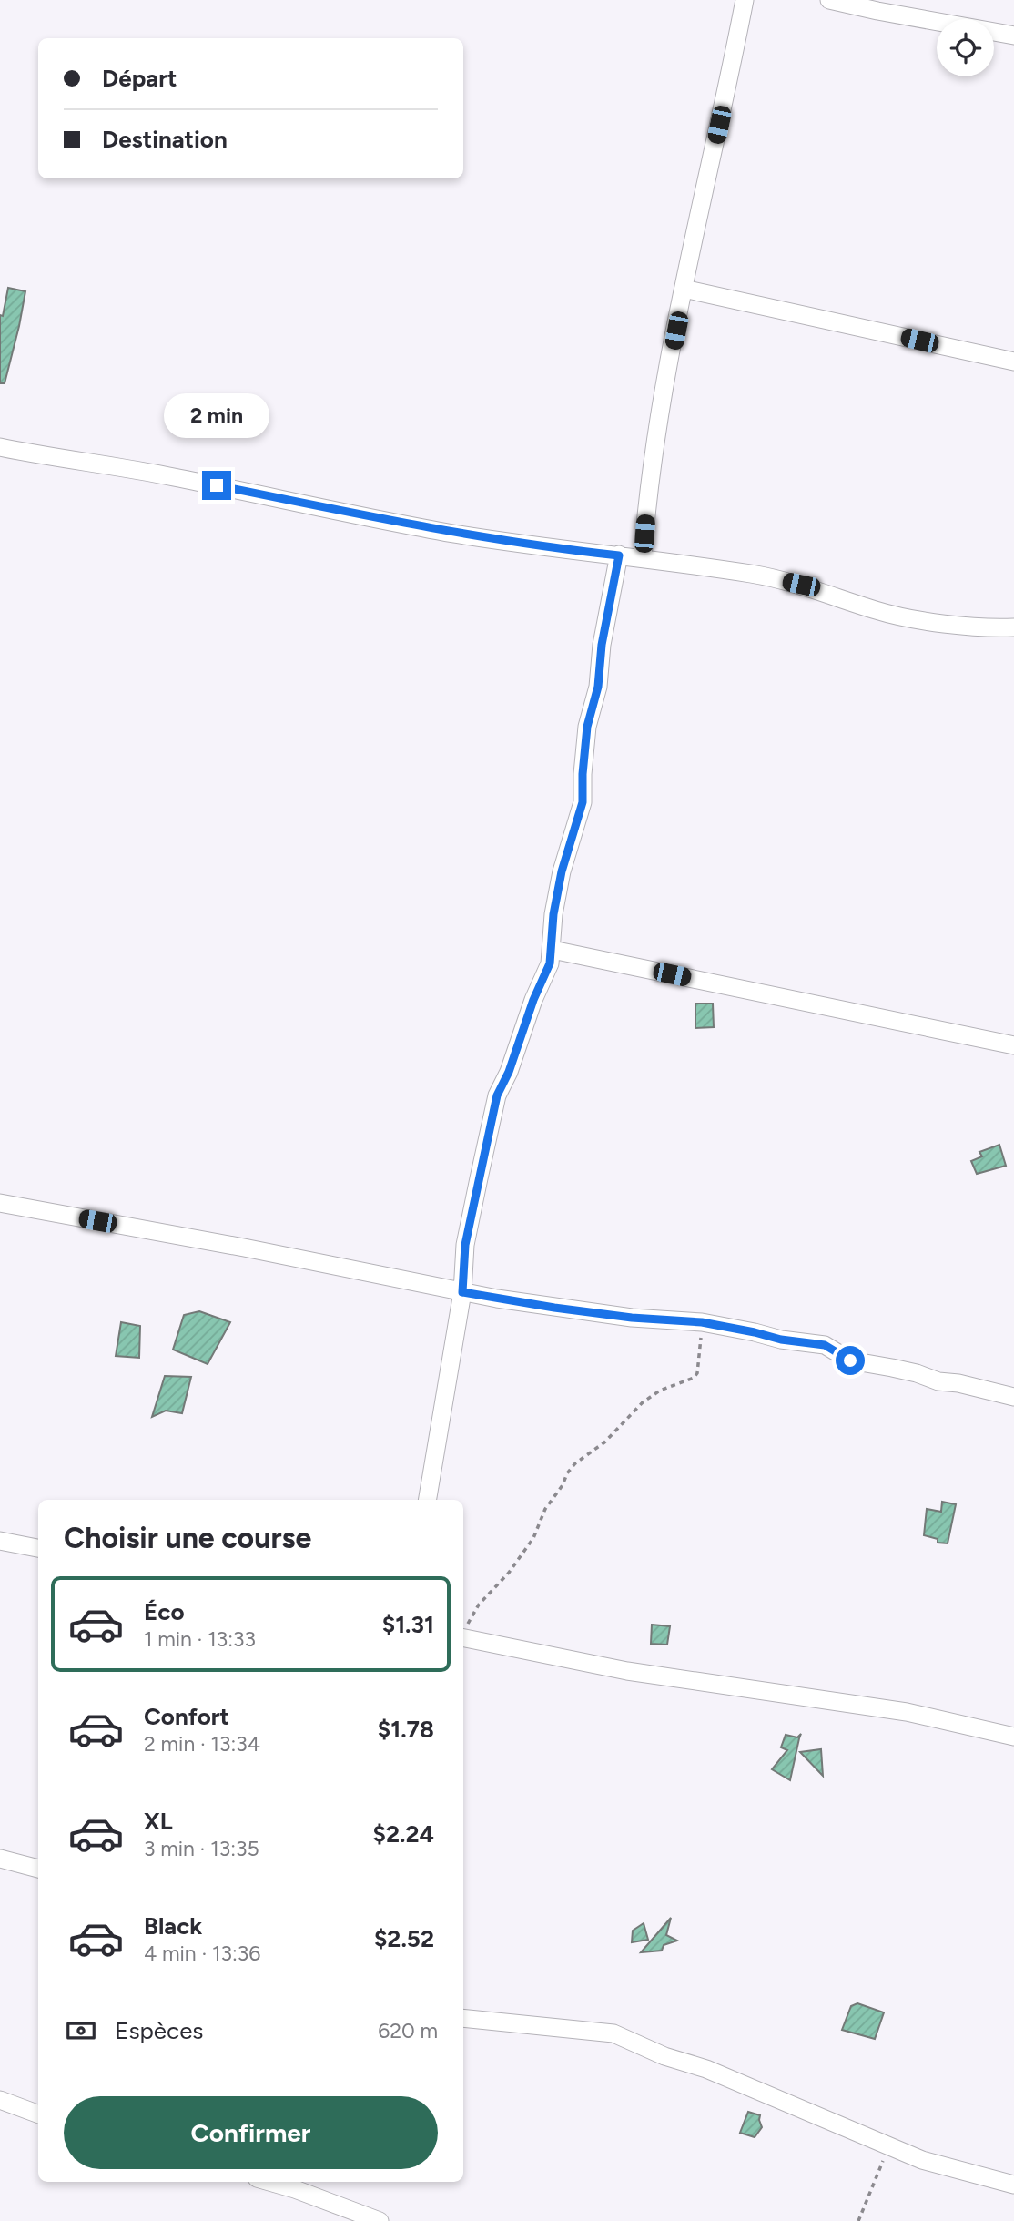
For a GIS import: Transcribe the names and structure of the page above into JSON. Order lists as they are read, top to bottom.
{
  "page": {
    "banner": ["Départ", "Destination"],
    "bubble": "2 min",
    "heading": "Choisir une course",
    "list": [
      {
        "name": "Éco",
        "note": "1 min · 13:33",
        "value": "$1.31"
      },
      {
        "name": "Confort",
        "note": "2 min · 13:34",
        "value": "$1.78"
      },
      {
        "name": "XL",
        "note": "3 min · 13:35",
        "value": "$2.24"
      },
      {
        "name": "Black",
        "note": "4 min · 13:36",
        "value": "$2.52"
      }
    ],
    "pay": ["Espèces", "620 m"],
    "buttons": "Confirmer"
  }
}
